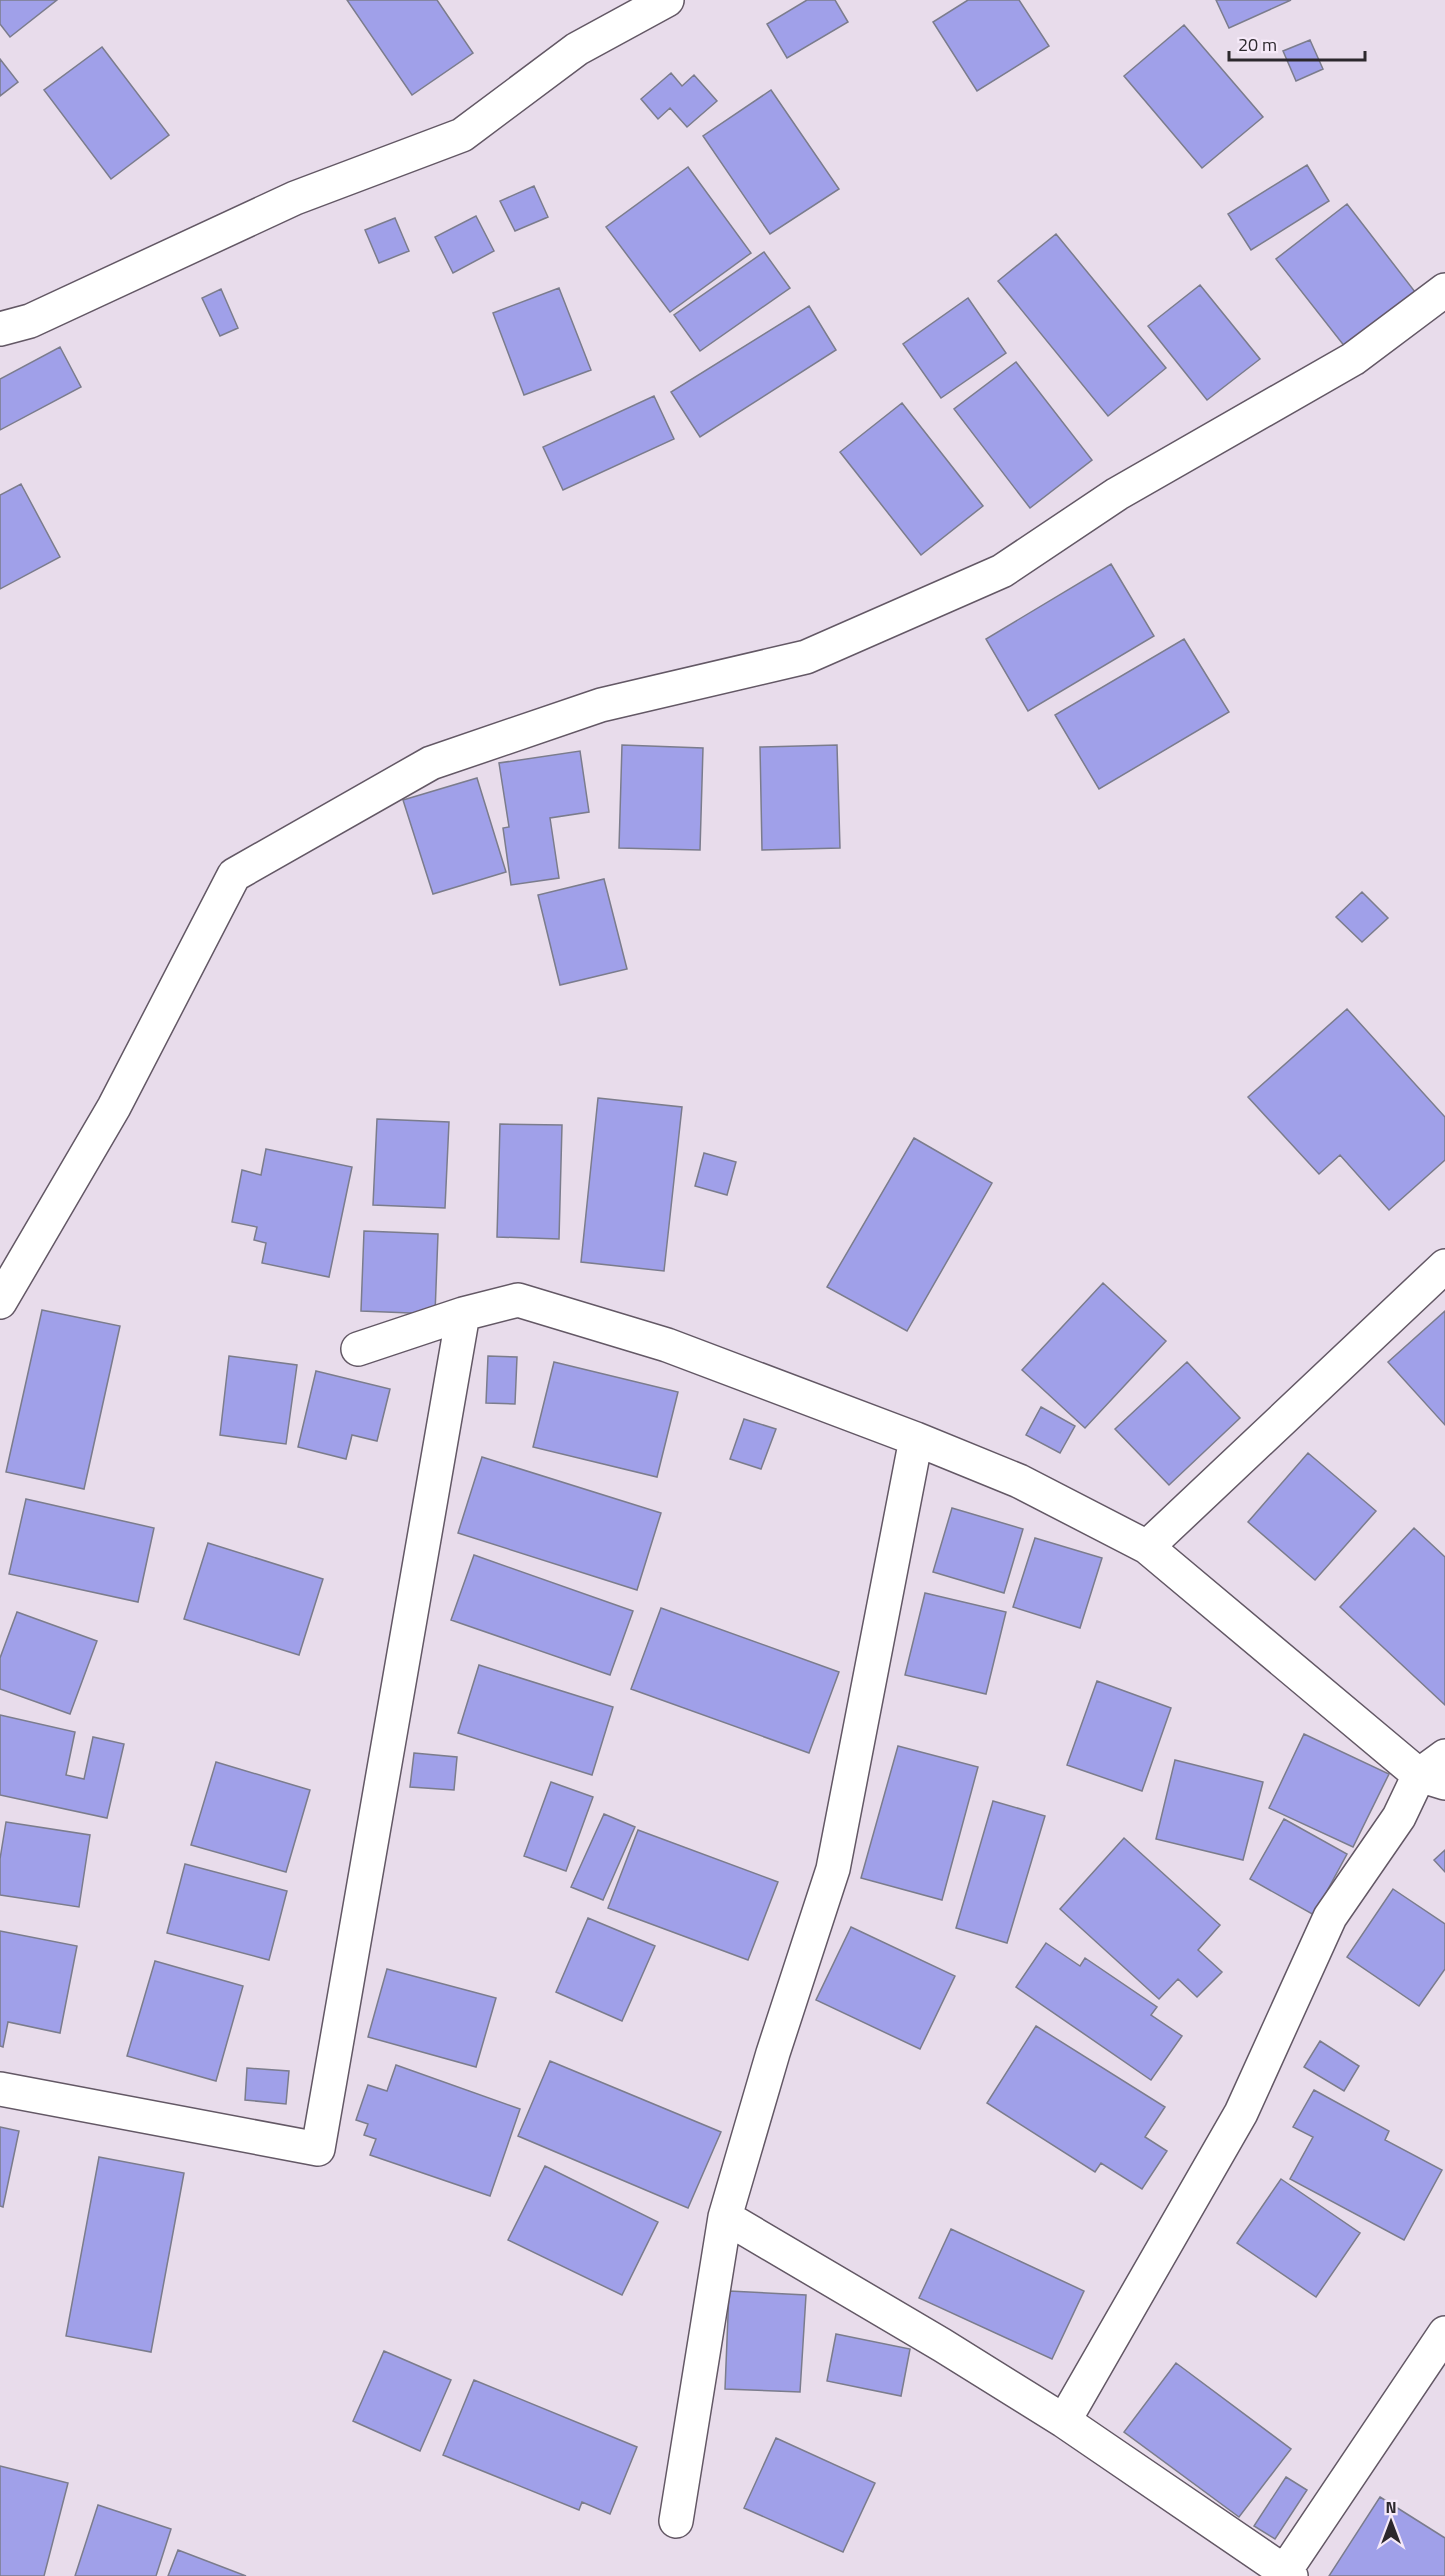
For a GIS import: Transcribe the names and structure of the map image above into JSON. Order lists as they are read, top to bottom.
{
  "scale_bar": "20 m",
  "north": "top"
}
